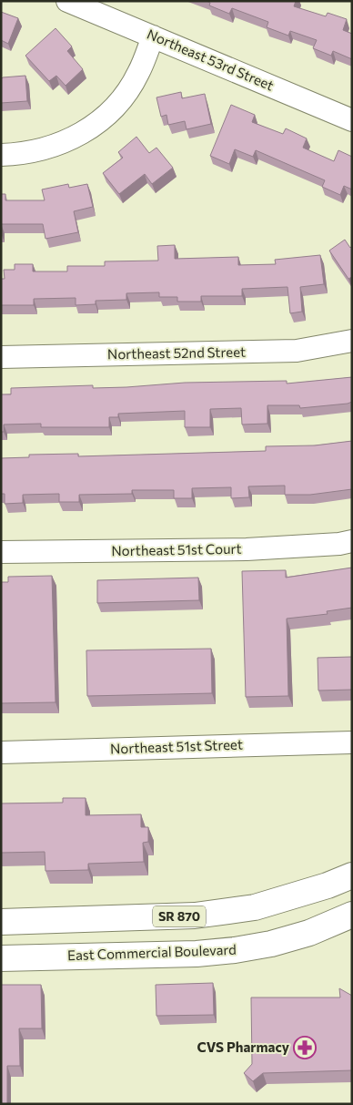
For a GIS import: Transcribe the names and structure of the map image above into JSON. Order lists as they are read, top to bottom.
{
  "streets": {
    "main road": ["SR 870", "East Commercial Boulevard"],
    "street": [
      "Northeast 53rd Street",
      "Northeast 52nd Street",
      "Northeast 51st Court",
      "Northeast 51st Street"
    ]
  },
  "places": {
    "pharmacy": ["CVS Pharmacy"]
  }
}
